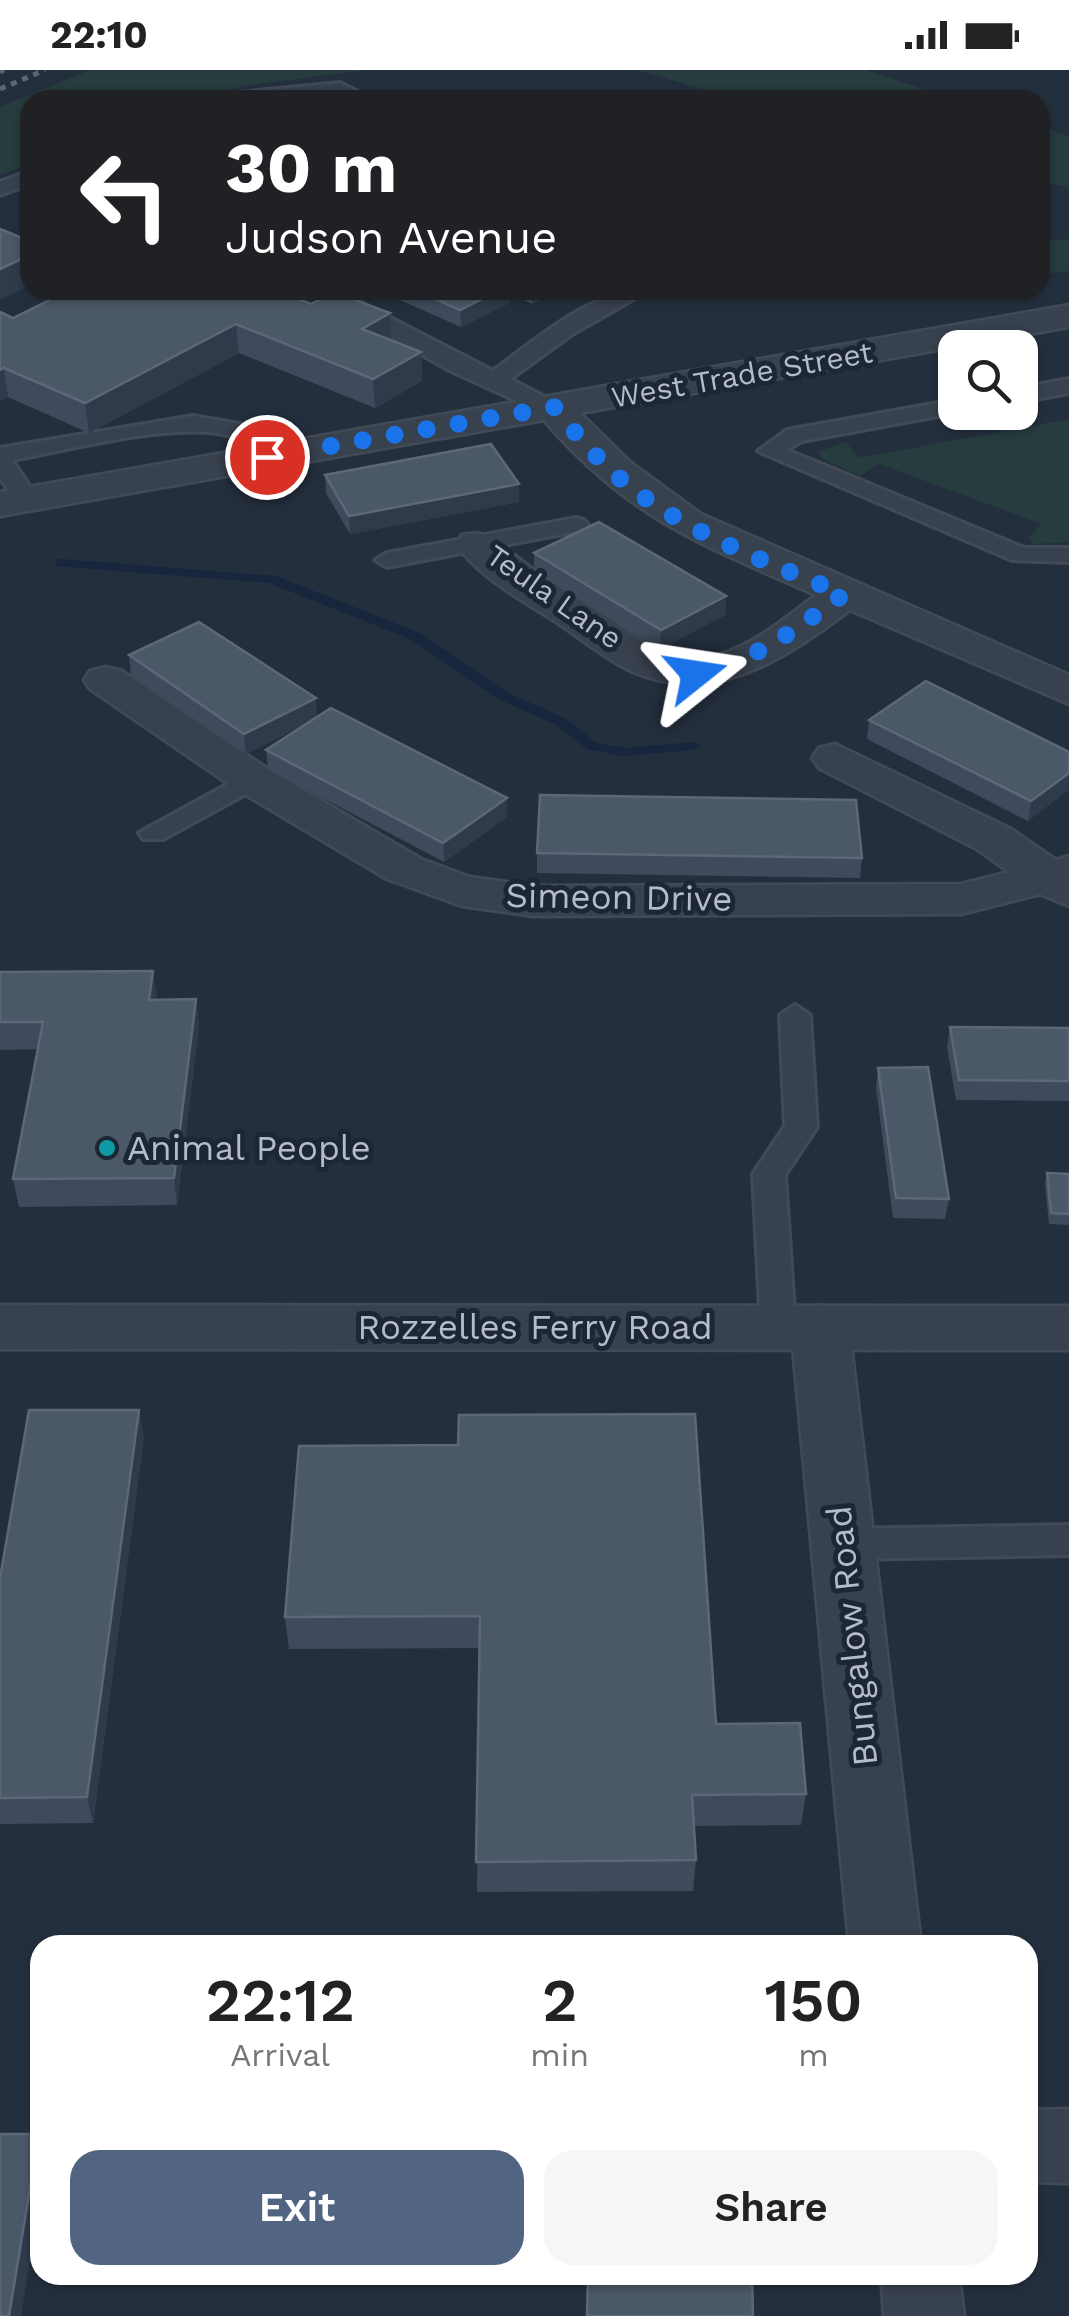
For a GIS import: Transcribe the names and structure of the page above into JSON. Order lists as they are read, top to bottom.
{
  "streets": {
    "street": [
      "West Trade Street",
      "Teula Lane",
      "Simeon Drive",
      "Rozzelles Ferry Road",
      "Bungalow Road"
    ]
  },
  "crossings": [
    ["Rozzelles Ferry Road", "Bungalow Road"]
  ],
  "places": ["Animal People"],
  "page": {
    "status": "22:10",
    "turn": ["30 m", "Judson Avenue"],
    "eta": [
      "22:12",
      "Arrival",
      "2",
      "min",
      "150",
      "m"
    ],
    "buttons": ["Exit", "Share"]
  }
}
